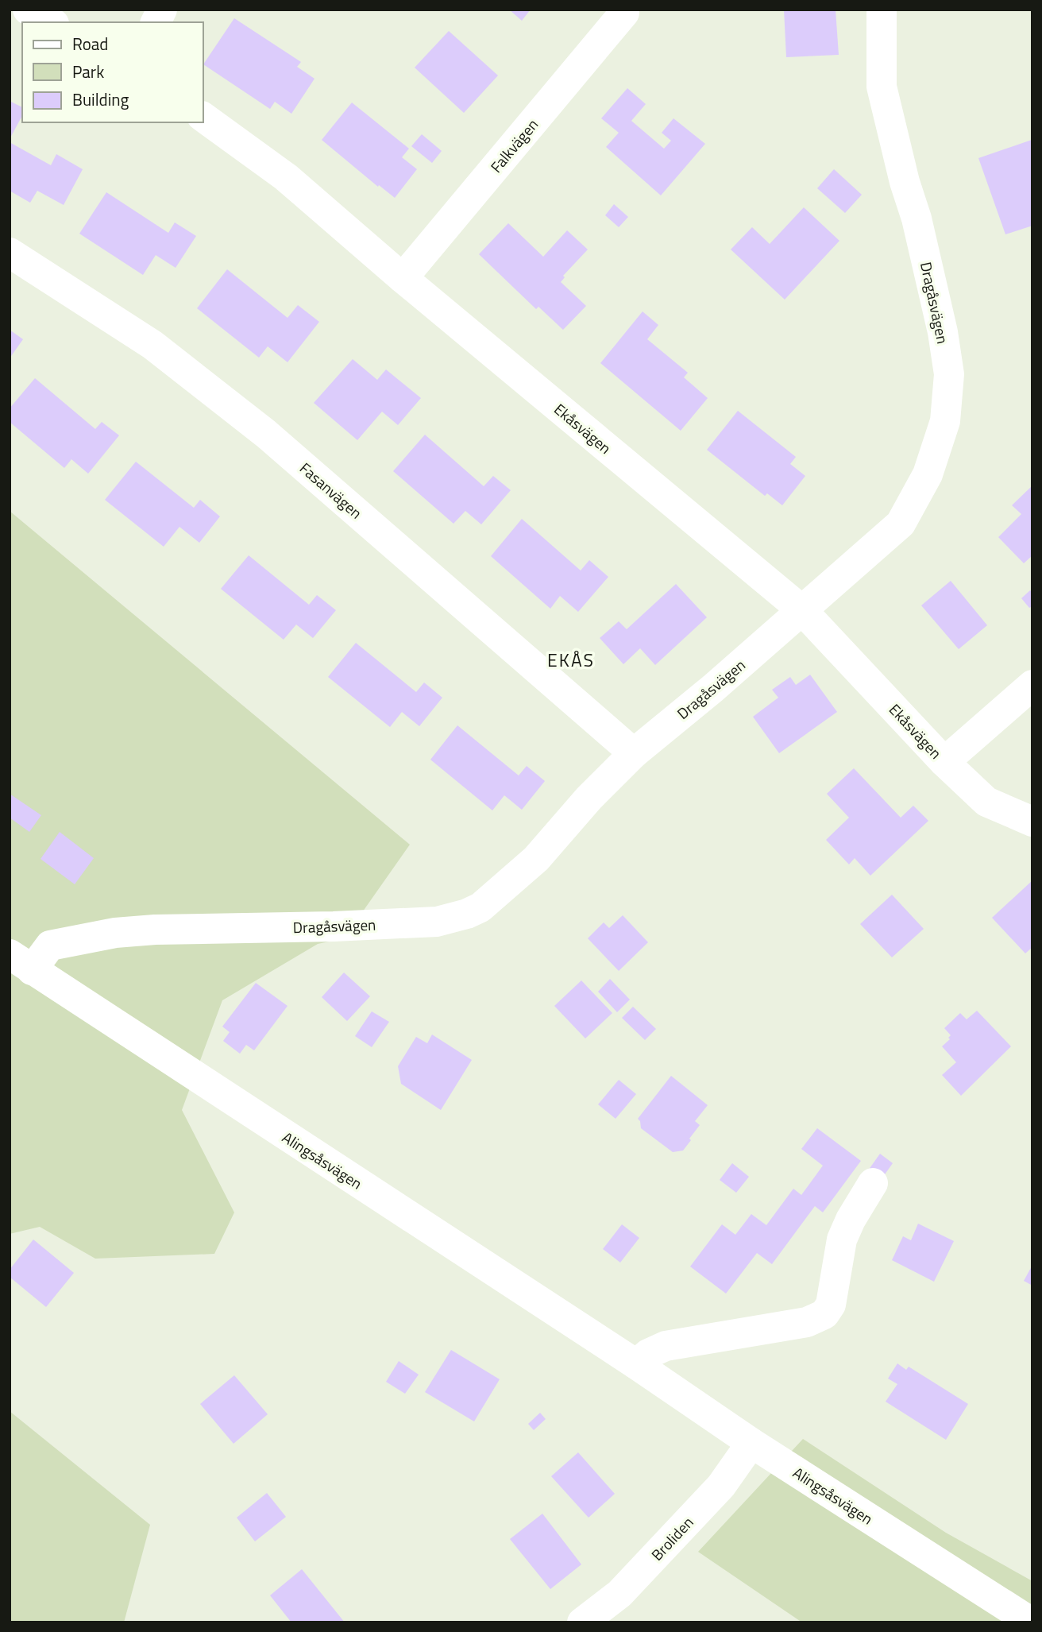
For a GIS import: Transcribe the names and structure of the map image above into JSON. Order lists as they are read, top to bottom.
{
  "streets": {
    "street": [
      "Falkvägen",
      "Dragåsvägen",
      "Ekåsvägen",
      "Fasanvägen",
      "Alingsåsvägen",
      "Broliden"
    ]
  },
  "crossings": [
    ["Falkvägen", "Ekåsvägen"],
    ["Dragåsvägen", "Ekåsvägen"],
    ["Dragåsvägen", "Fasanvägen"],
    ["Dragåsvägen", "Alingsåsvägen"],
    ["Alingsåsvägen", "Broliden"]
  ],
  "districts": ["EKÅS"],
  "legend": ["Road", "Park", "Building"]
}
